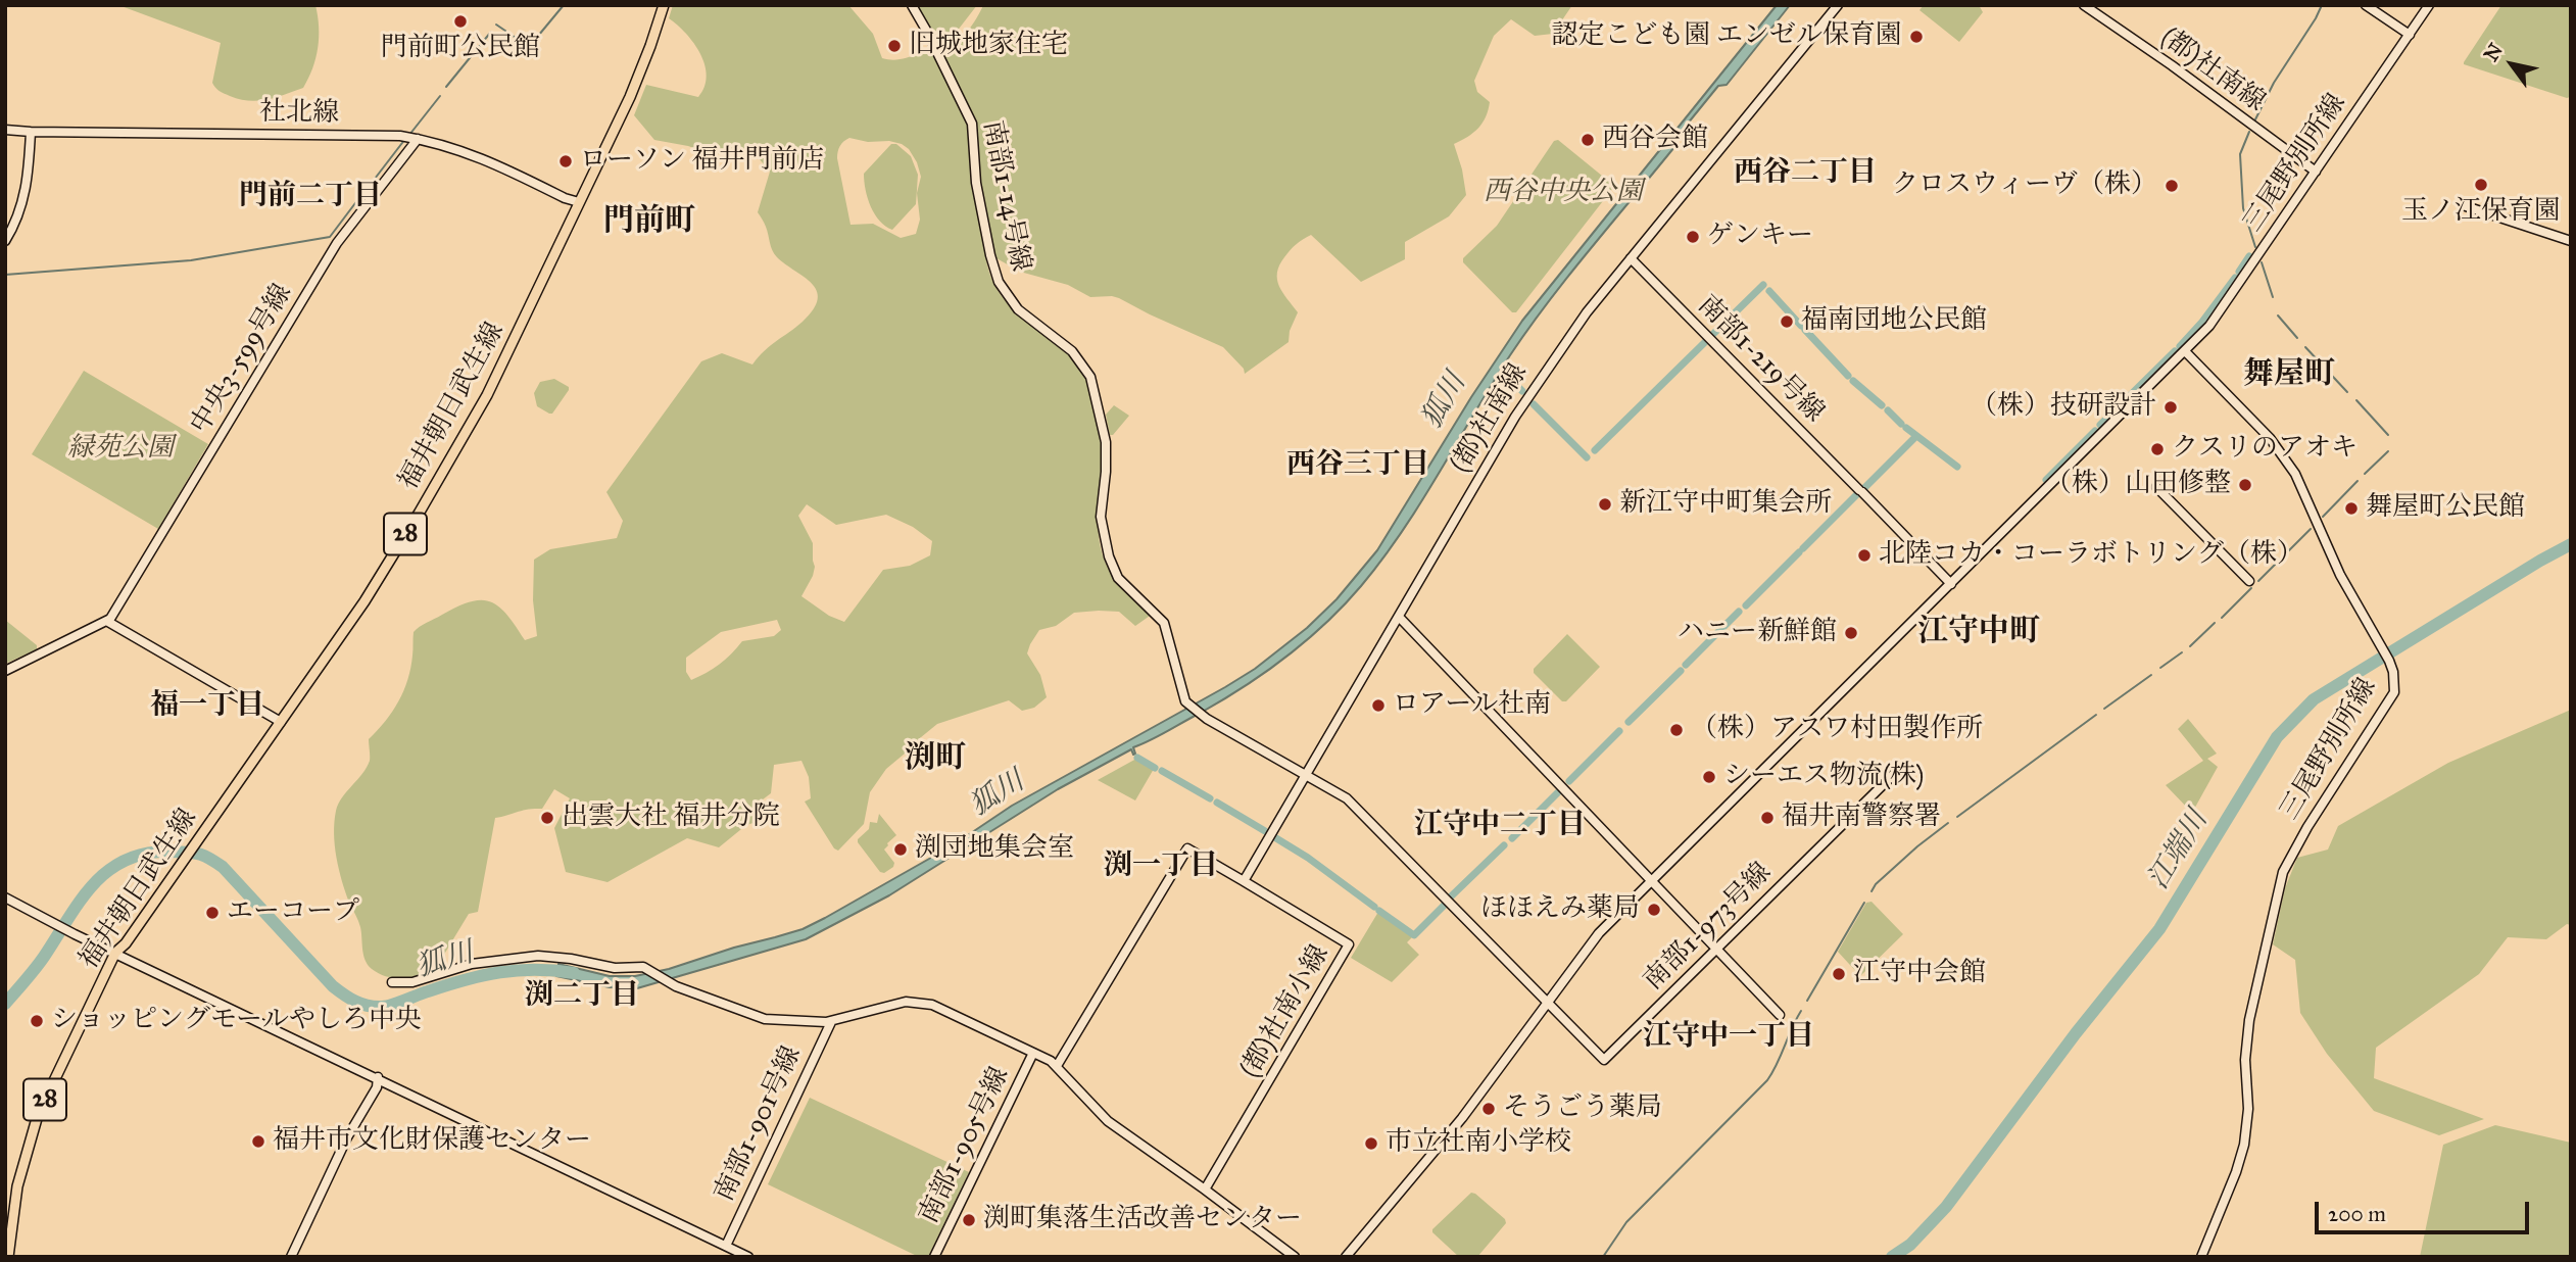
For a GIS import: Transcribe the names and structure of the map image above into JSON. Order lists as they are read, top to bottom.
{
  "streets": {
    "main road": ["福井朝日武生線", "28"],
    "street": [
      "(都)社南線",
      "社北線",
      "三尾野別所線",
      "南部1-14号線",
      "中央3-599号線",
      "南部1-219号線",
      "南部1-973号線",
      "(都)社南小線",
      "南部1-901号線",
      "南部1-905号線"
    ]
  },
  "crossings": [
    ["(都)社南線", "三尾野別所線"],
    ["(都)社南線", "南部1-219号線"],
    ["社北線", "中央3-599号線"],
    ["社北線", "福井朝日武生線"],
    ["南部1-14号線", "南部1-973号線"]
  ],
  "districts": [
    "西谷二丁目",
    "門前二丁目",
    "門前町",
    "舞屋町",
    "西谷三丁目",
    "江守中町",
    "福一丁目",
    "渕町",
    "江守中二丁目",
    "渕一丁目",
    "渕二丁目",
    "江守中一丁目"
  ],
  "water": ["狐川", "江端川"],
  "parks": ["西谷中央公園", "緑苑公園"],
  "places": [
    "門前町公民館",
    "認定こども園 エンゼル保育園",
    "旧城地家住宅",
    "西谷会館",
    "ローソン 福井門前店",
    "玉ノ江保育園",
    "クロスウィーヴ（株）",
    "ゲンキー",
    "福南団地公民館",
    "（株）技研設計",
    "クスリのアオキ",
    "（株）山田修整",
    "新江守中町集会所",
    "舞屋町公民館",
    "北陸コカ・コーラボトリング（株）",
    "ハニー新鮮館",
    "ロアール社南",
    "（株）アスワ村田製作所",
    "シーエス物流(株)",
    "出雲大社 福井分院",
    "福井南警察署",
    "渕団地集会室",
    "ほほえみ薬局",
    "エーコープ",
    "江守中会館",
    "ショッピングモールやしろ中央",
    "そうごう薬局",
    "福井市文化財保護センター",
    "市立社南小学校",
    "渕町集落生活改善センター"
  ],
  "scale_bar": "200 m",
  "north": "top left"
}
